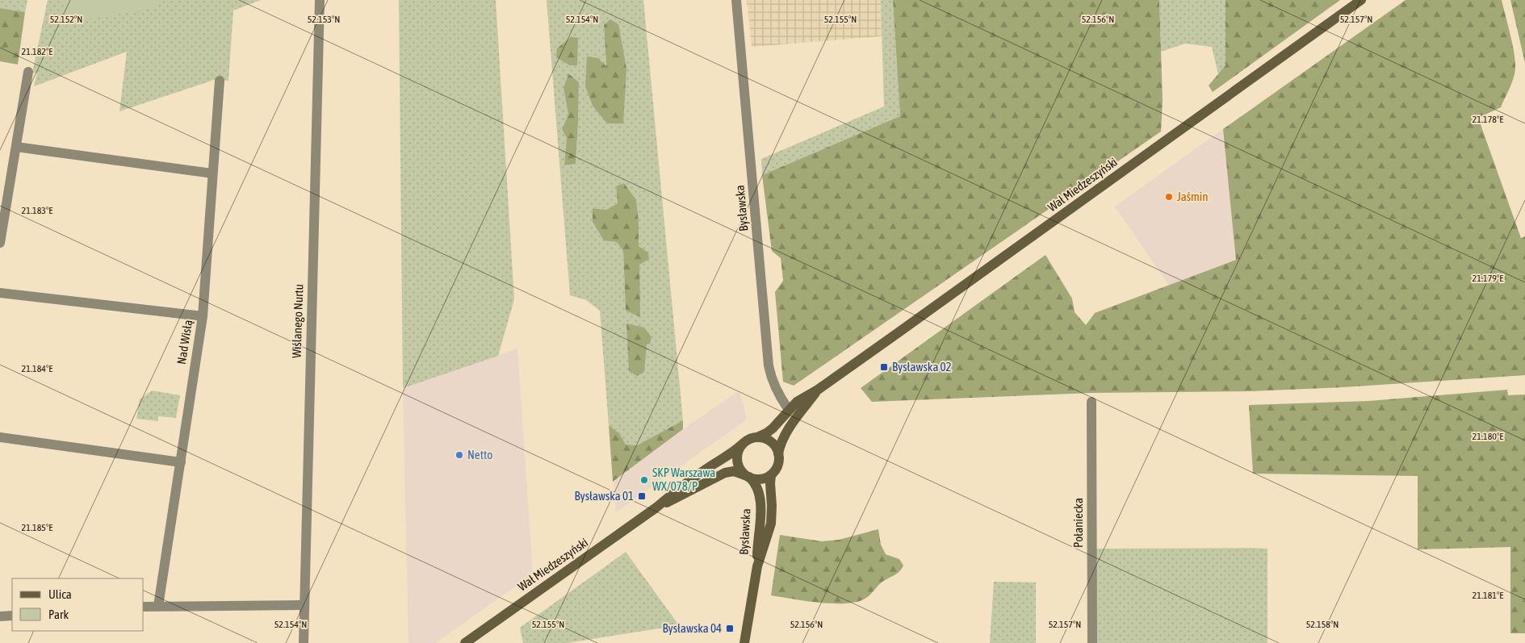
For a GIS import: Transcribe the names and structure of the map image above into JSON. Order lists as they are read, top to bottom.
{
  "streets": {
    "main road": ["Wał Miedzeszyński", "Bysławska"],
    "street": ["Wiślanego Nurtu", "Nad Wisłą", "Połaniecka"]
  },
  "crossings": [
    ["Wał Miedzeszyński", "Bysławska"]
  ],
  "places": {
    "other": ["Jaśmin", "Netto", "SKP Warszawa WX/078/P"],
    "transit": ["Bysławska 02", "Bysławska 01", "Bysławska 04"]
  },
  "legend": ["Ulica", "Park"],
  "coordinates": [
    "52.152°N",
    "52.153°N",
    "52.154°N",
    "52.155°N",
    "52.156°N",
    "52.157°N",
    "21.182°E",
    "21.178°E",
    "21.183°E",
    "21.179°E",
    "21.184°E",
    "21.180°E",
    "21.185°E",
    "21.181°E",
    "52.158°N"
  ]
}
